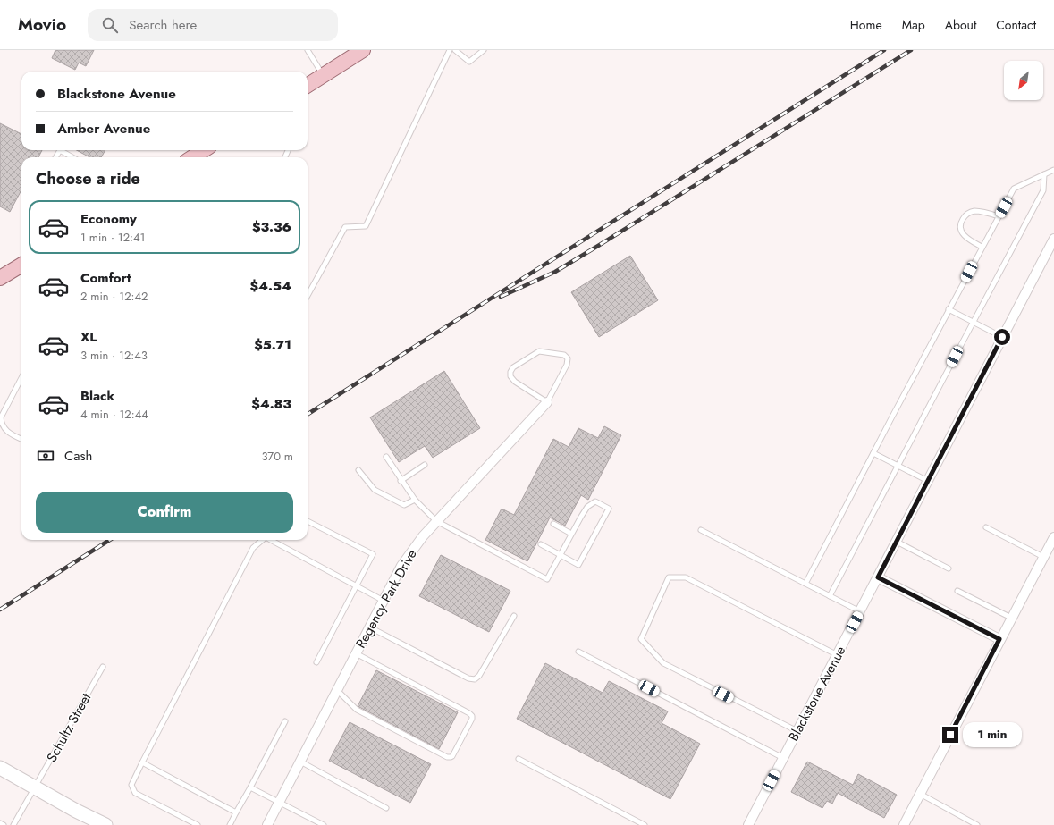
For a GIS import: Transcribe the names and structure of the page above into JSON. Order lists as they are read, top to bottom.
{
  "streets": {
    "street": ["Regency Park Drive", "Blackstone Avenue"],
    "lane": ["Schultz Street"]
  },
  "north": "bottom left",
  "page": {
    "header": "Movio",
    "search": "Search here",
    "nav": [
      "Home",
      "Map",
      "About",
      "Contact"
    ],
    "banner": ["Blackstone Avenue", "Amber Avenue"],
    "heading": "Choose a ride",
    "list": [
      {
        "name": "Economy",
        "note": "1 min · 12:41",
        "value": "$3.36"
      },
      {
        "name": "Comfort",
        "note": "2 min · 12:42",
        "value": "$4.54"
      },
      {
        "name": "XL",
        "note": "3 min · 12:43",
        "value": "$5.71"
      },
      {
        "name": "Black",
        "note": "4 min · 12:44",
        "value": "$4.83"
      }
    ],
    "pay": ["Cash", "370 m"],
    "buttons": "Confirm",
    "bubble": "1 min"
  }
}
